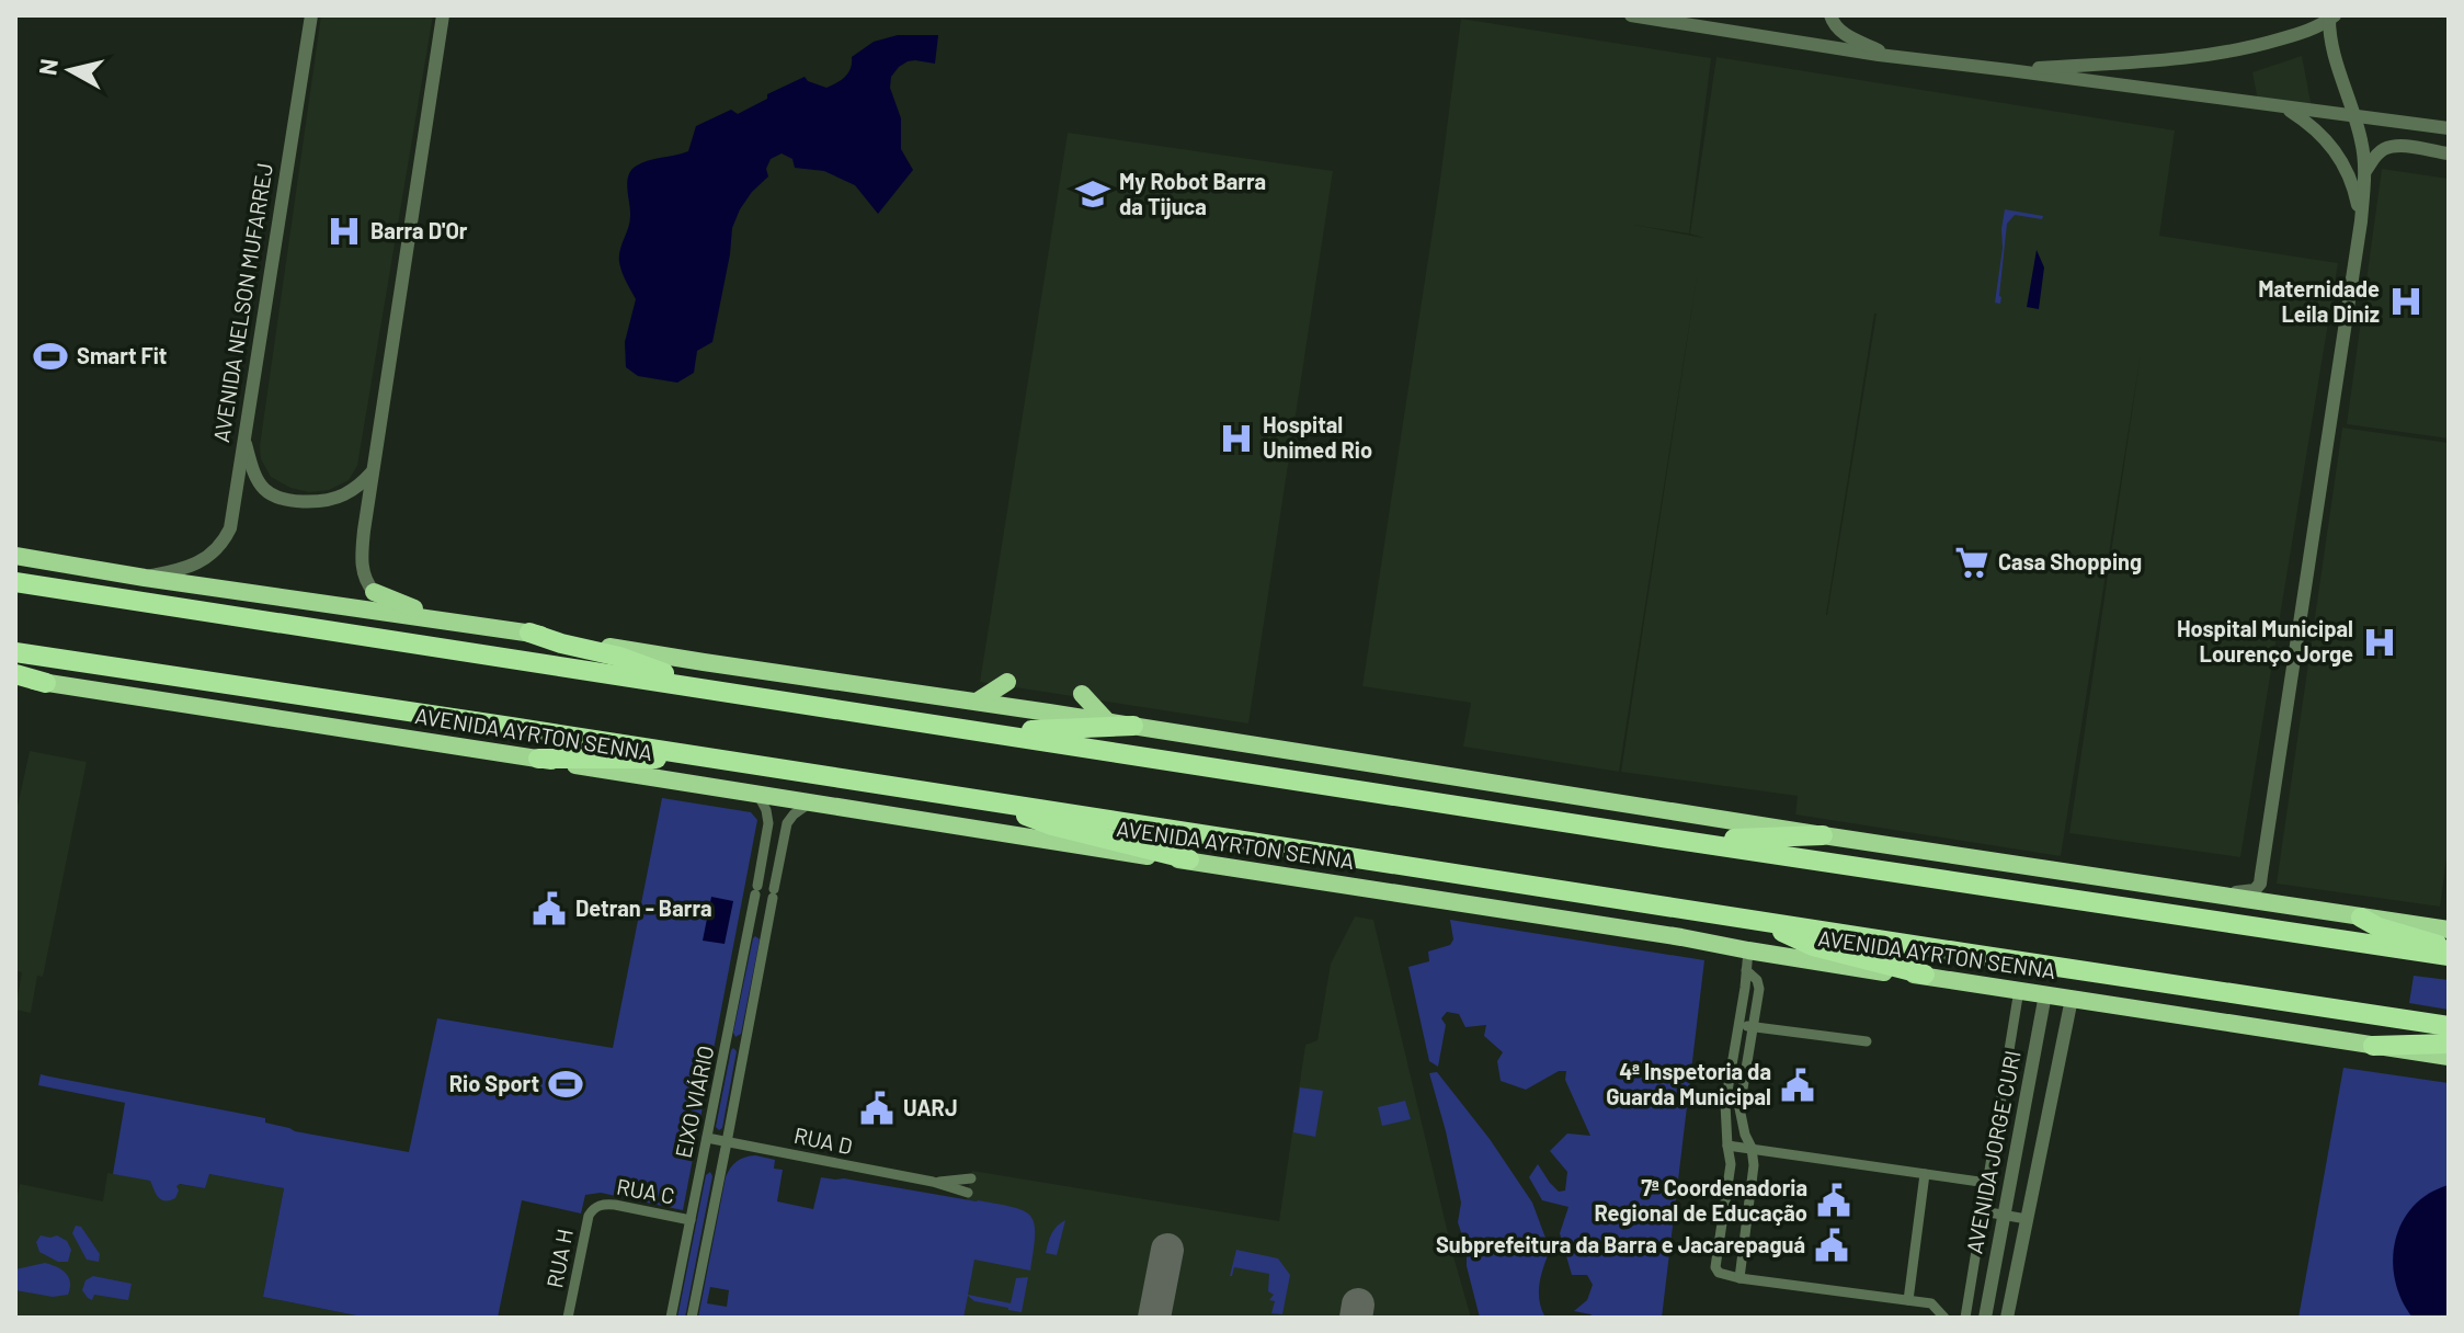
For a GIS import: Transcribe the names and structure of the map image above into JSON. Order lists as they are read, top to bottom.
{
  "streets": {
    "highway": ["AVENIDA AYRTON SENNA"],
    "street": [
      "AVENIDA NELSON MUFARREJ",
      "EIXO VIÁRIO",
      "RUA D",
      "AVENIDA JORGE CURI",
      "RUA C",
      "RUA H"
    ]
  },
  "crossings": [
    ["AVENIDA AYRTON SENNA", "EIXO VIÁRIO"],
    ["AVENIDA AYRTON SENNA", "AVENIDA JORGE CURI"],
    ["EIXO VIÁRIO", "RUA D"],
    ["EIXO VIÁRIO", "RUA C"],
    ["RUA C", "RUA H"]
  ],
  "places": {
    "school or university": ["My Robot Barra da Tijuca"],
    "hospital": [
      "Barra D'Or",
      "Maternidade Leila Diniz",
      "Hospital Unimed Rio",
      "Hospital Municipal Lourenço Jorge"
    ],
    "sports": ["Smart Fit", "Rio Sport"],
    "supermarket": ["Casa Shopping"],
    "public building": [
      "Detran - Barra",
      "4ª Inspetoria da Guarda Municipal",
      "UARJ",
      "7ª Coordenadoria Regional de Educação",
      "Subprefeitura da Barra e Jacarepaguá"
    ]
  },
  "north": "left"
}
